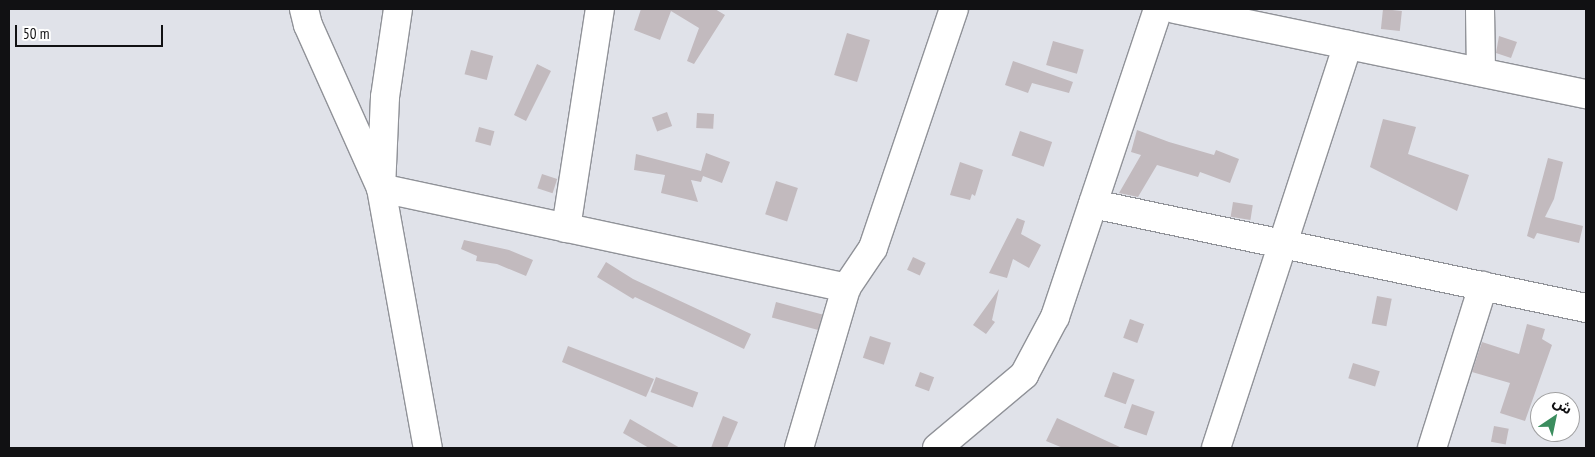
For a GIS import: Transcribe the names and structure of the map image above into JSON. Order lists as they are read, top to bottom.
{
  "scale_bar": "50 m",
  "north": "top right"
}
